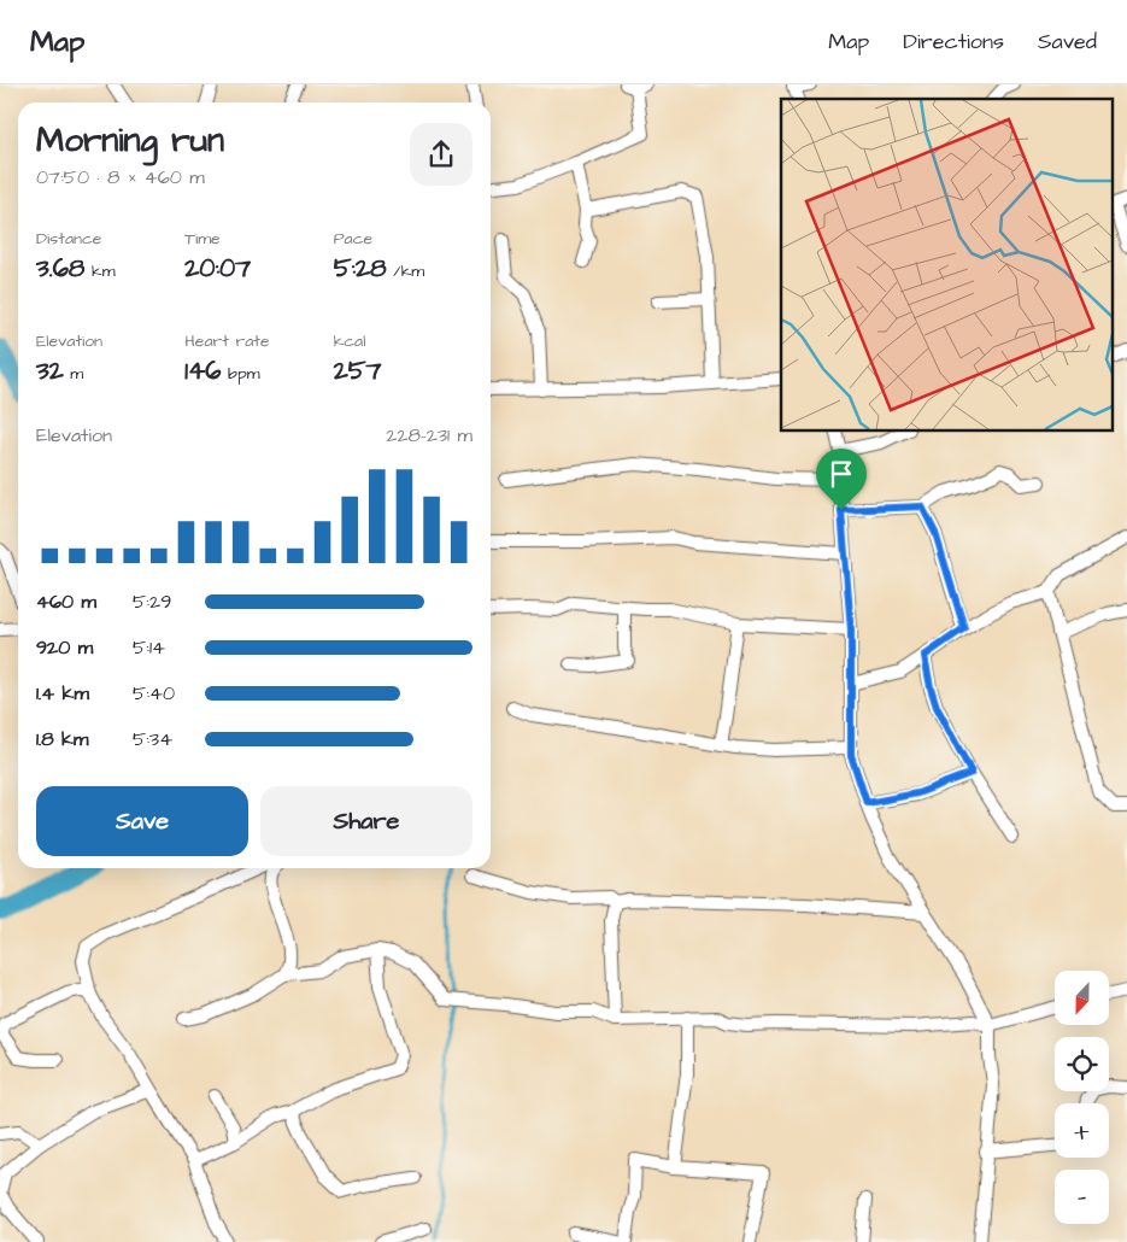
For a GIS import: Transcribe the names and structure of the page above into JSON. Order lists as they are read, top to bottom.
{
  "north": "bottom",
  "page": {
    "header": "Map",
    "nav": ["Map", "Directions", "Saved"],
    "heading": ["Morning run", "07:50 · 8 × 460 m"],
    "stats": [
      ["Distance", "3.68 km"],
      ["Time", "20:07"],
      ["Pace", "5:28 /km"],
      ["Elevation", "32 m"],
      ["Heart rate", "146 bpm"],
      ["kcal", "257"]
    ],
    "chart": ["Elevation", "228–231 m"],
    "list": [
      {
        "name": "460 m",
        "note": "5:29"
      },
      {
        "name": "920 m",
        "note": "5:14"
      },
      {
        "name": "1.4 km",
        "note": "5:40"
      },
      {
        "name": "1.8 km",
        "note": "5:34"
      }
    ],
    "buttons": ["Save", "Share"],
    "map_buttons": ["+", "−"]
  }
}
